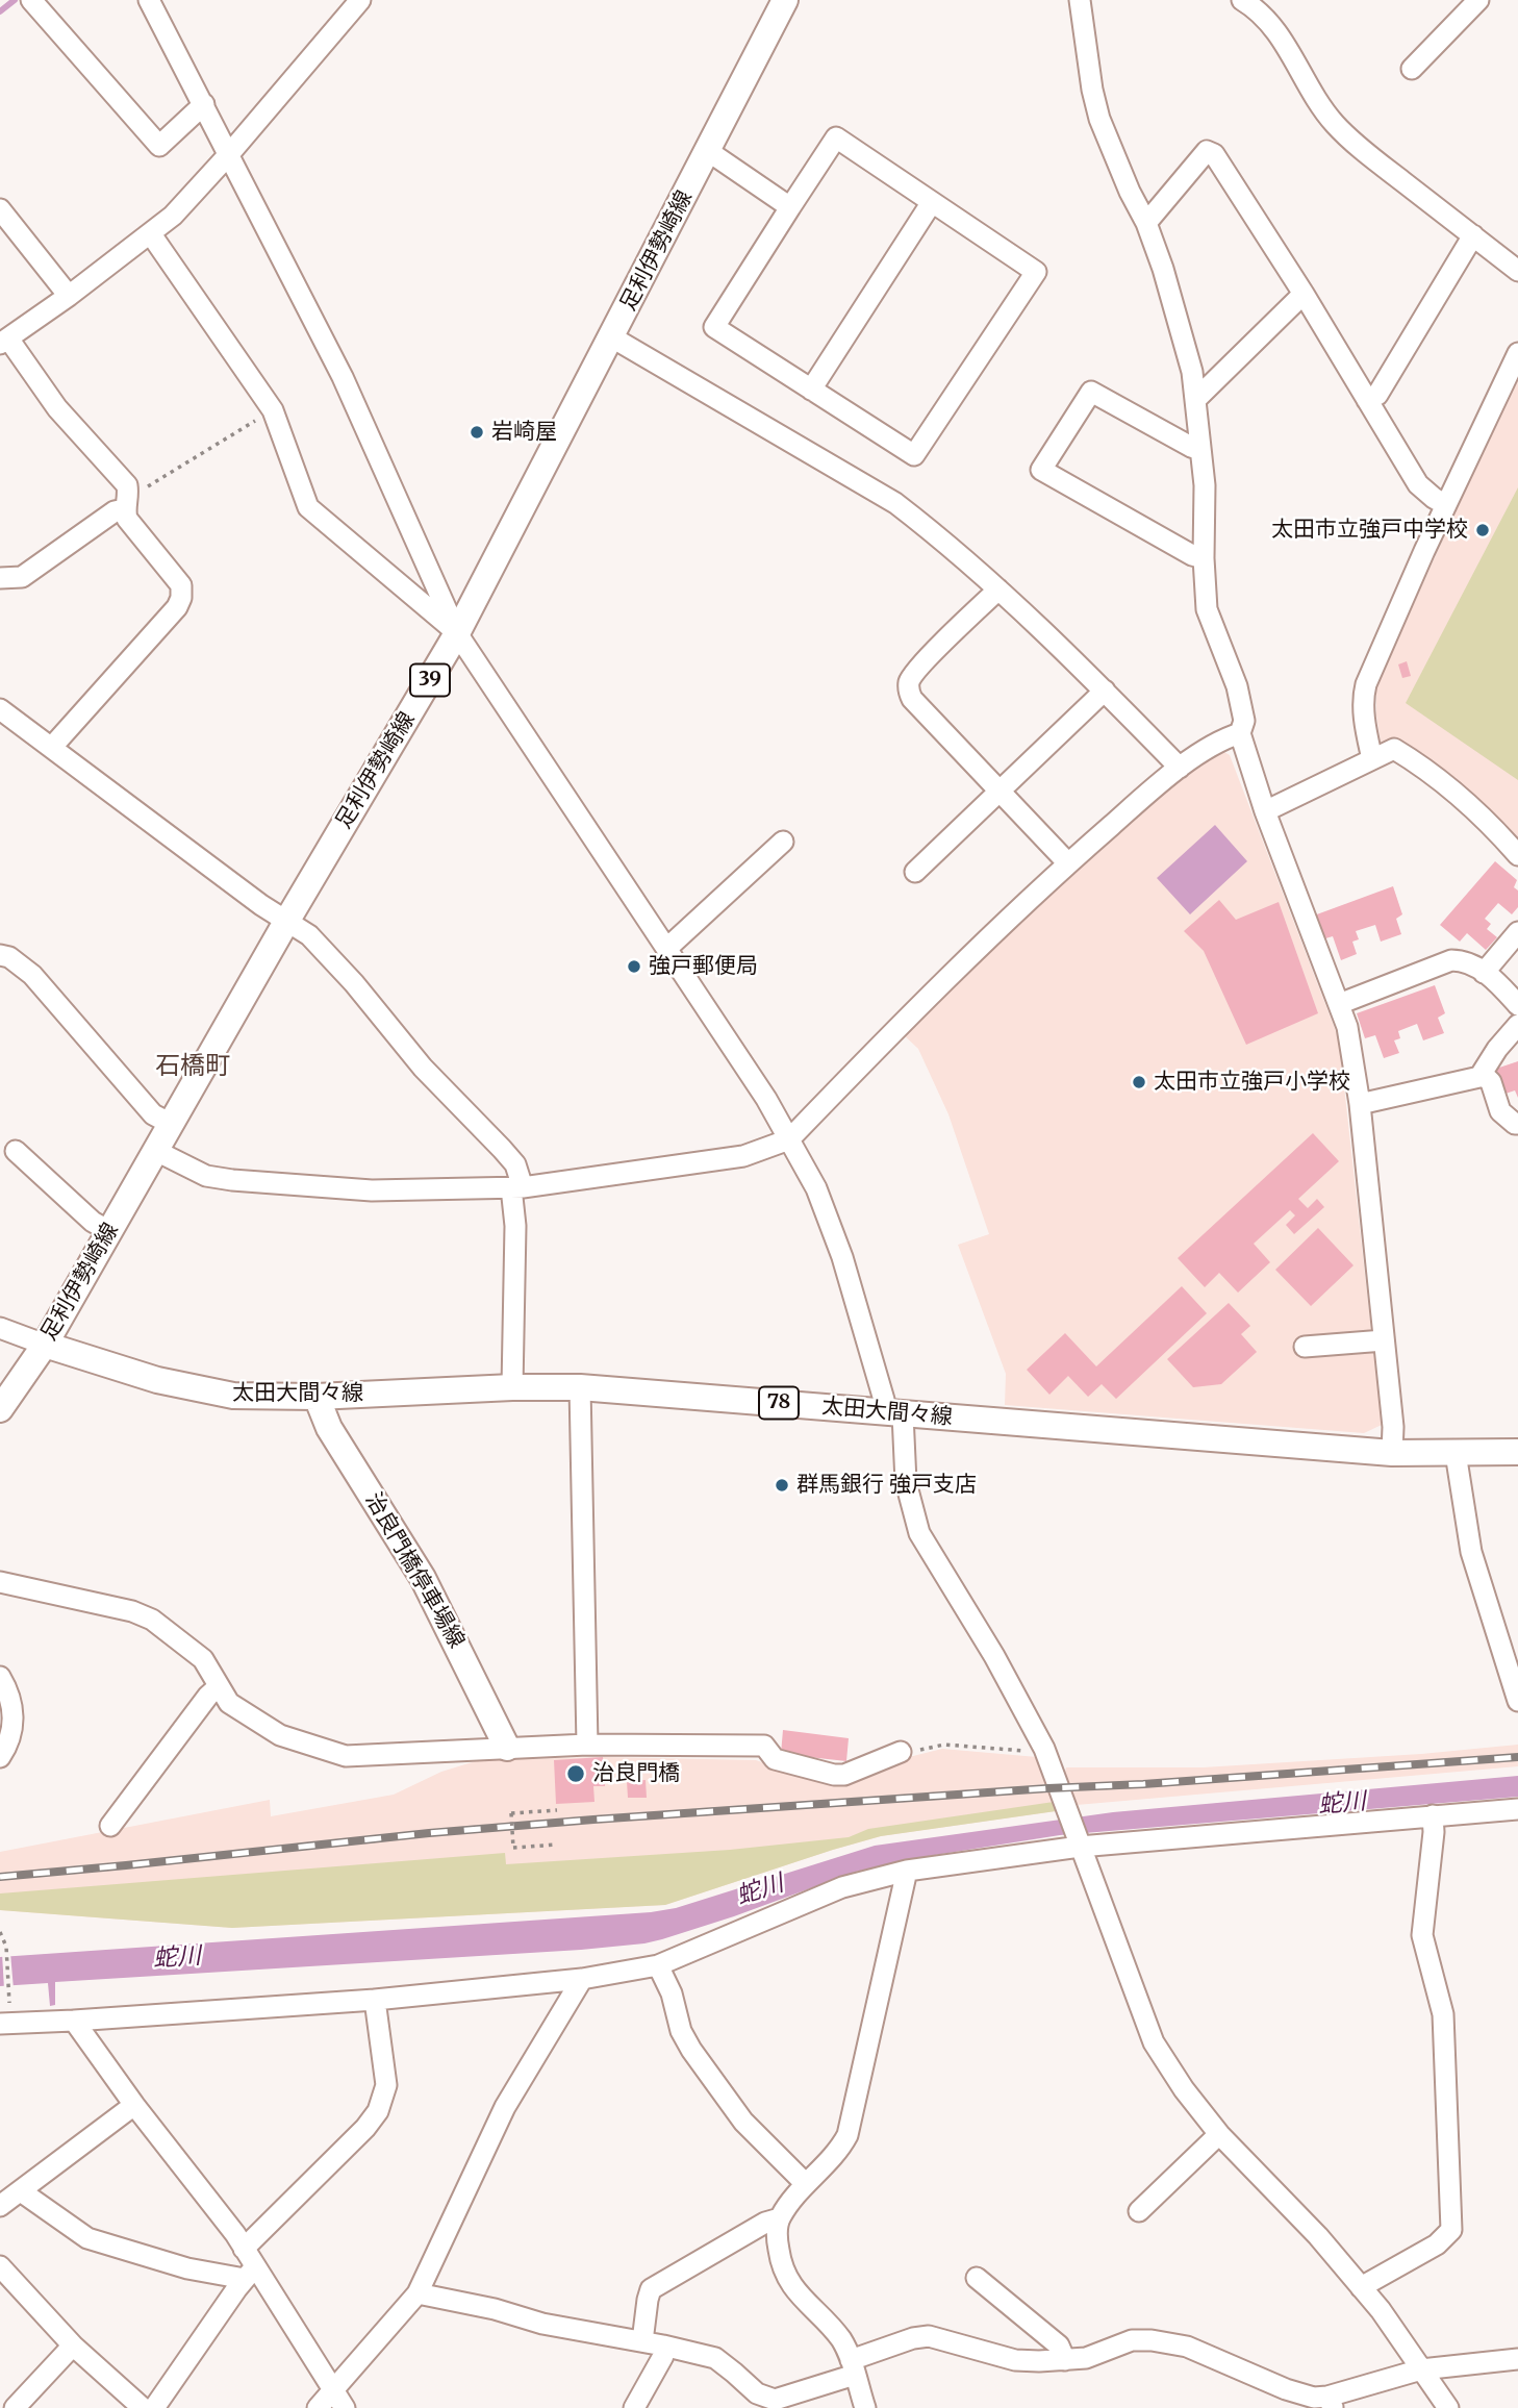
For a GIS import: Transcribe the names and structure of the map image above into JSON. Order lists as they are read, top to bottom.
{
  "streets": {
    "main road": [
      "足利伊勢崎線",
      "39",
      "太田大間々線",
      "78",
      "治良門橋停車場線"
    ]
  },
  "crossings": [
    ["足利伊勢崎線", "太田大間々線"],
    ["太田大間々線", "治良門橋停車場線"]
  ],
  "districts": ["石橋町"],
  "water": ["蛇川"],
  "places": [
    "岩崎屋",
    "太田市立強戸中学校",
    "強戸郵便局",
    "太田市立強戸小学校",
    "群馬銀行 強戸支店",
    "治良門橋"
  ]
}
